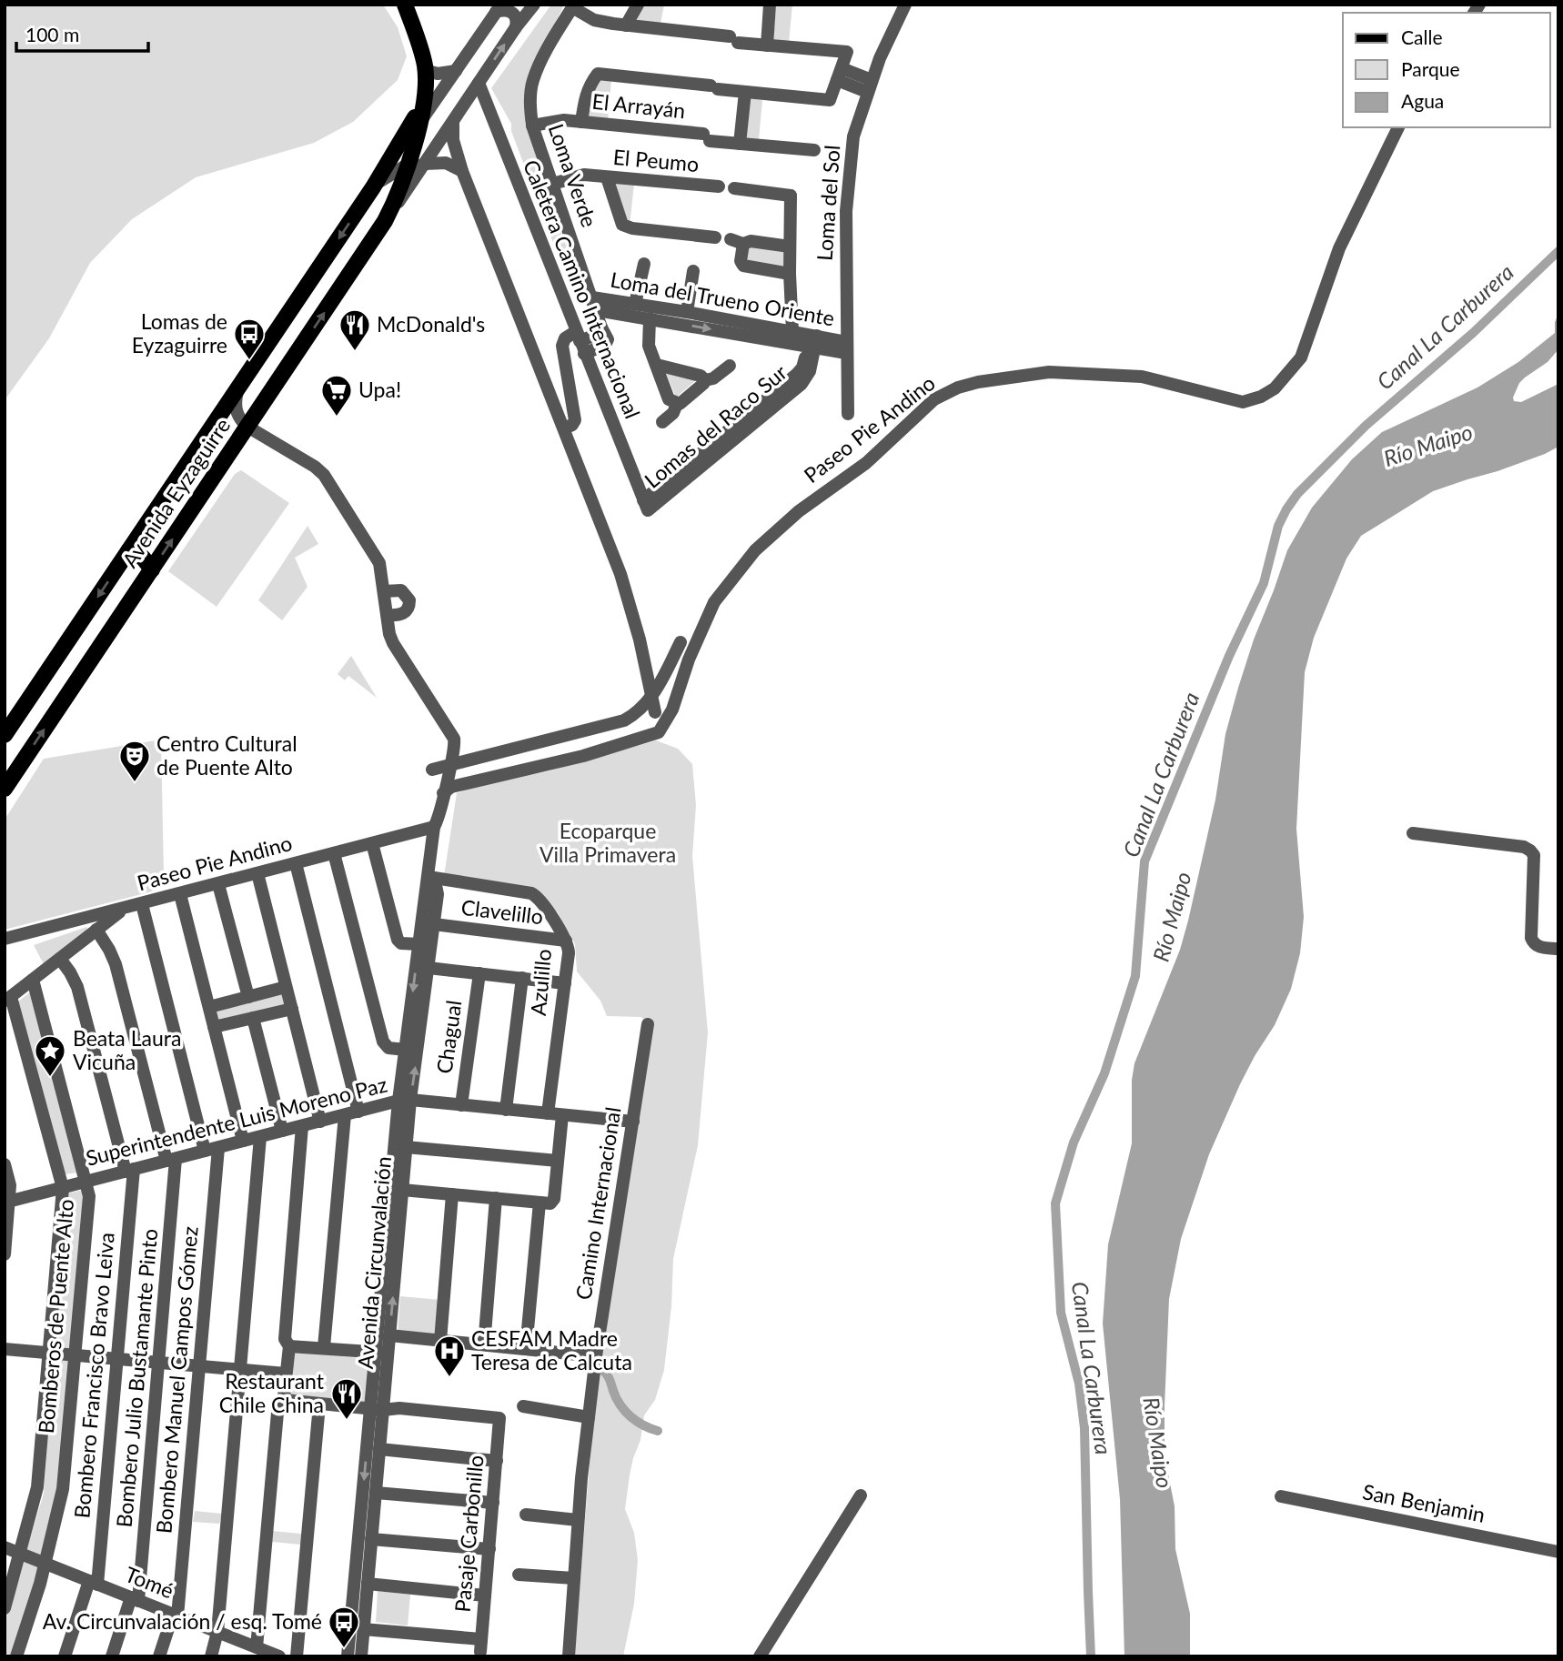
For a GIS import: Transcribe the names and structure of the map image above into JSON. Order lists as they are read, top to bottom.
{
  "streets": {
    "main road": ["Avenida Eyzaguirre"],
    "street": [
      "El Arrayán",
      "El Peumo",
      "Loma Verde",
      "Loma del Sol",
      "Caletera Camino Internacional",
      "Loma del Trueno Oriente",
      "Paseo Pie Andino",
      "Clavelillo",
      "Azulillo",
      "Chagual",
      "Superintendente Luis Moreno Paz",
      "Camino Internacional",
      "Avenida Circunvalación",
      "Bomberos de Puente Alto",
      "Bombero Francisco Bravo Leiva",
      "Bombero Julio Bustamante Pinto",
      "Bombero Manuel Campos Gómez",
      "San Benjamin",
      "Pasaje Carbonillo",
      "Tomé"
    ]
  },
  "crossings": [
    ["El Arrayán", "Loma Verde"],
    ["El Peumo", "Loma Verde"],
    ["Loma Verde", "Loma del Trueno Oriente"],
    ["Caletera Camino Internacional", "Loma del Trueno Oriente"],
    ["Caletera Camino Internacional", "Avenida Eyzaguirre"],
    ["Paseo Pie Andino", "Avenida Circunvalación"],
    ["Paseo Pie Andino", "Bombero Manuel Campos Gómez"],
    ["Avenida Eyzaguirre", "Avenida Circunvalación"],
    ["Clavelillo", "Azulillo"],
    ["Clavelillo", "Avenida Circunvalación"],
    ["Azulillo", "Superintendente Luis Moreno Paz"],
    ["Azulillo", "Avenida Circunvalación"],
    ["Chagual", "Superintendente Luis Moreno Paz"],
    ["Superintendente Luis Moreno Paz", "Camino Internacional"],
    ["Superintendente Luis Moreno Paz", "Avenida Circunvalación"],
    ["Superintendente Luis Moreno Paz", "Bomberos de Puente Alto"],
    ["Superintendente Luis Moreno Paz", "Bombero Francisco Bravo Leiva"],
    ["Superintendente Luis Moreno Paz", "Bombero Julio Bustamante Pinto"],
    ["Superintendente Luis Moreno Paz", "Bombero Manuel Campos Gómez"],
    ["Avenida Circunvalación", "Pasaje Carbonillo"],
    ["Bomberos de Puente Alto", "Tomé"],
    ["Bombero Francisco Bravo Leiva", "Tomé"],
    ["Bombero Julio Bustamante Pinto", "Tomé"],
    ["Bombero Manuel Campos Gómez", "Tomé"]
  ],
  "water": ["Canal La Carburera", "Río Maipo"],
  "parks": ["Ecoparque Villa Primavera"],
  "places": {
    "restaurant": ["McDonald's", "Restaurant Chile China"],
    "bus stop": ["Lomas de Eyzaguirre", "Av. Circunvalación / esq. Tomé"],
    "supermarket": ["Upa!"],
    "theatre": ["Centro Cultural de Puente Alto"],
    "place": ["Beata Laura Vicuña"],
    "hospital": ["CESFAM Madre Teresa de Calcuta"]
  },
  "legend": ["Calle", "Parque", "Agua"],
  "scale_bar": "100 m"
}
